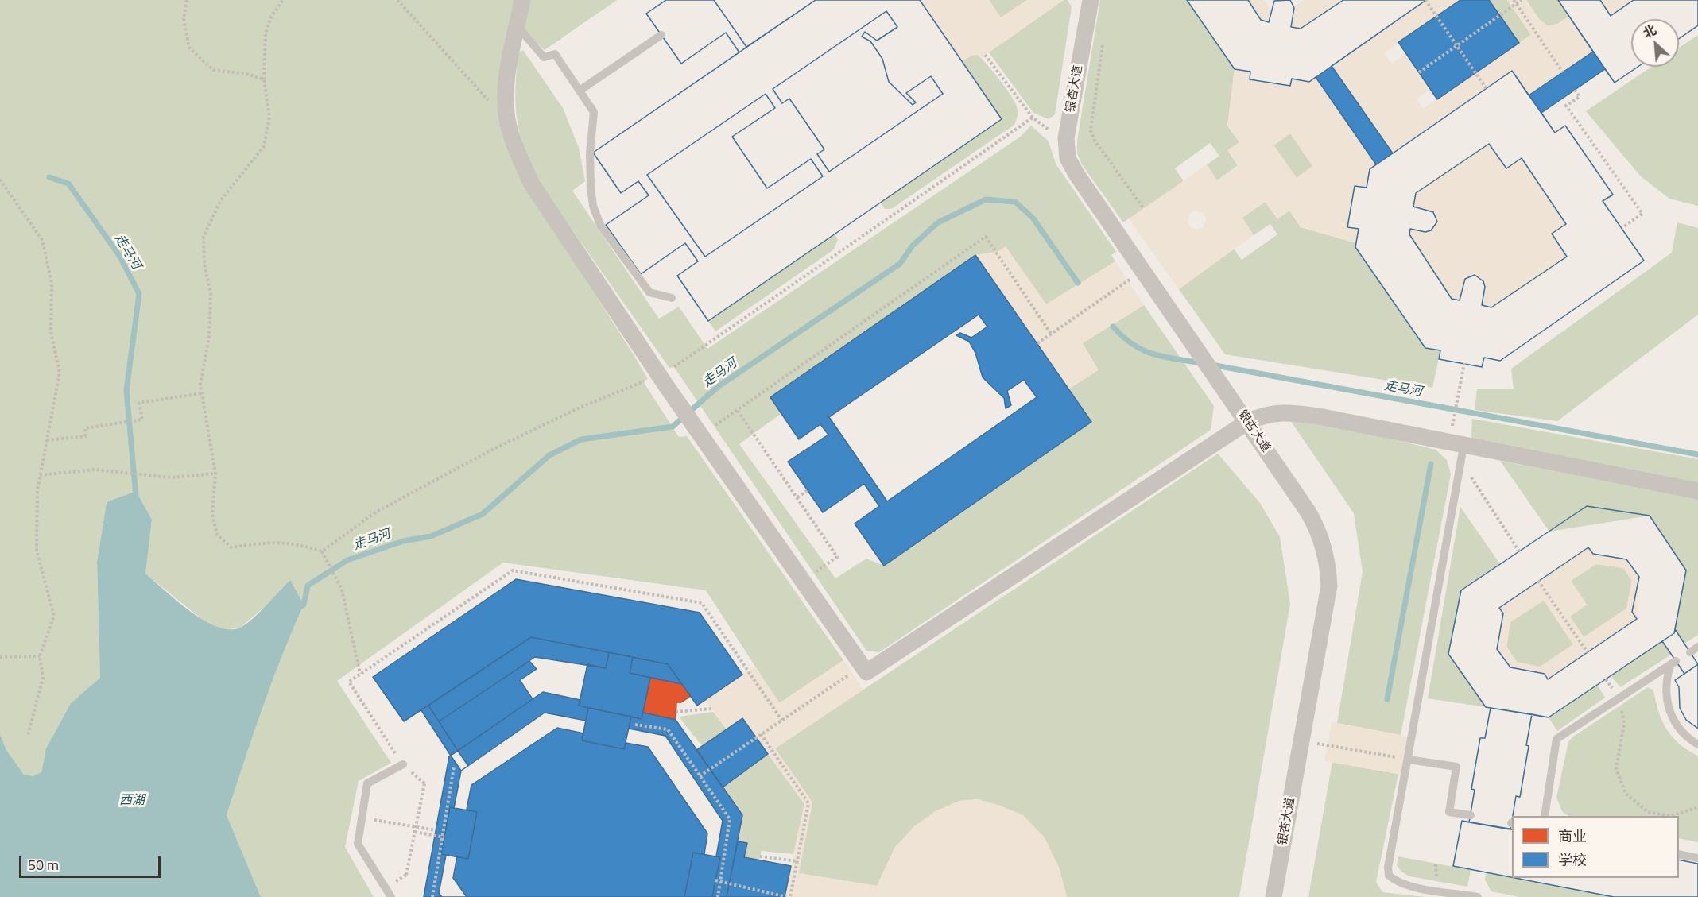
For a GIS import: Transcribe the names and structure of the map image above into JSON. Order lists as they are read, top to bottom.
{
  "streets": {
    "street": ["银杏大道"]
  },
  "water": ["走马河", "西湖"],
  "legend": ["商业", "学校"],
  "scale_bar": "50 m",
  "north": "top left"
}
